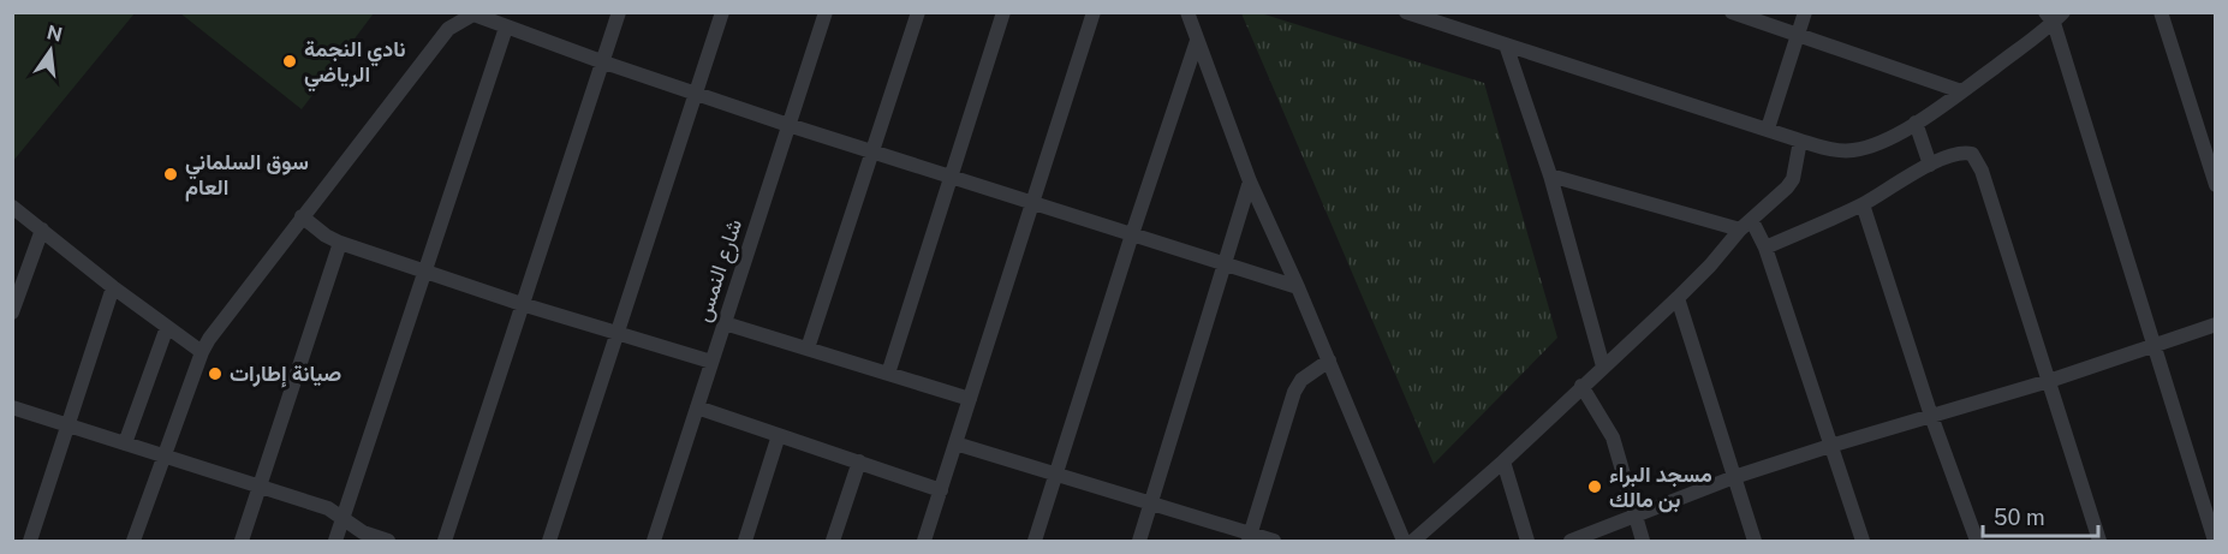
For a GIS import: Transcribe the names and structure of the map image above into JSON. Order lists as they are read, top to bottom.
{
  "streets": {
    "street": ["شارع النمس"]
  },
  "places": [
    "نادي النجمة الرياضي",
    "سوق السلماني العام",
    "صيانة إطارات",
    "مسجد البراء بن مالك"
  ],
  "scale_bar": "50 m",
  "north": "top"
}
